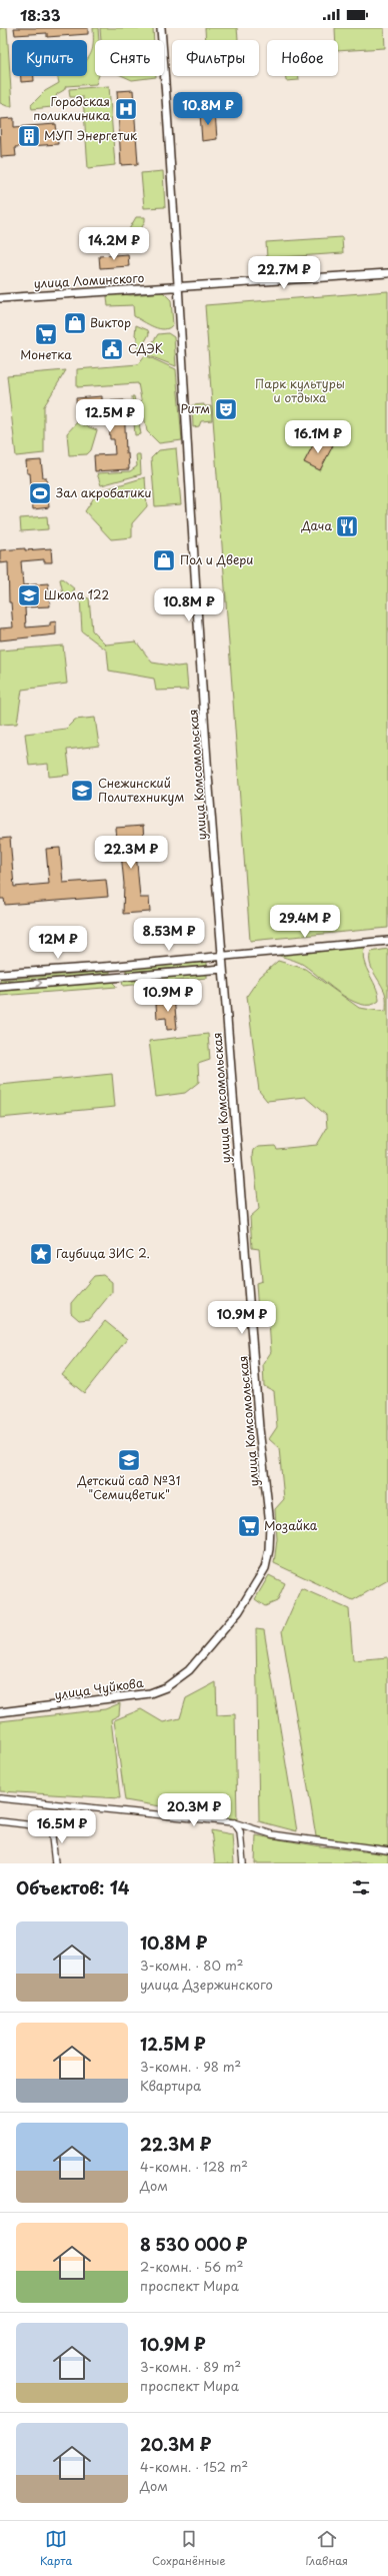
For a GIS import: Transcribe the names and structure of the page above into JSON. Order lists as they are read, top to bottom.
{
  "streets": {
    "street": ["улица Ломинского", "улица Комсомольская", "улица Чуйкова"]
  },
  "crossings": [
    ["улица Ломинского", "улица Комсомольская"],
    ["улица Комсомольская", "улица Чуйкова"]
  ],
  "parks": ["Парк культуры и отдыха"],
  "places": {
    "hospital": ["Городская поликлиника"],
    "building": ["МУП Энергетик"],
    "shop": ["Виктор", "Пол и Двери"],
    "supermarket": ["Монетка", "Мозайка"],
    "public building": ["СДЭК"],
    "theatre": ["Ритм"],
    "sports": ["Зал акробатики"],
    "restaurant": ["Дача"],
    "school or university": ["Школа 122", "Снежинский Политехникум", "Детский сад №31 \"Семицветик\""],
    "place": ["Гаубица ЗИС 2."]
  },
  "page": {
    "status": "18:33",
    "chip": [
      "Купить",
      "Снять",
      "Фильтры",
      "Новое"
    ],
    "price": [
      "10.8M ₽",
      "14.2M ₽",
      "22.7M ₽",
      "12.5M ₽",
      "16.1M ₽",
      "10.8M ₽",
      "22.3M ₽",
      "29.4M ₽",
      "8.53M ₽",
      "12M ₽",
      "10.9M ₽",
      "10.9M ₽",
      "20.3M ₽",
      "16.5M ₽"
    ],
    "heading": "Объектов: 14",
    "list": [
      {
        "name": "10.8M ₽",
        "note": "3-комн. · 80 m² · улица Дзержинского"
      },
      {
        "name": "12.5M ₽",
        "note": "3-комн. · 98 m² · Квартира"
      },
      {
        "name": "22.3M ₽",
        "note": "4-комн. · 128 m² · Дом"
      },
      {
        "name": "8 530 000 ₽",
        "note": "2-комн. · 56 m² · проспект Мира"
      },
      {
        "name": "10.9M ₽",
        "note": "3-комн. · 89 m² · проспект Мира"
      },
      {
        "name": "20.3M ₽",
        "note": "4-комн. · 152 m² · Дом"
      }
    ],
    "tabs": ["Карта", "Сохранённые", "Главная"]
  }
}
